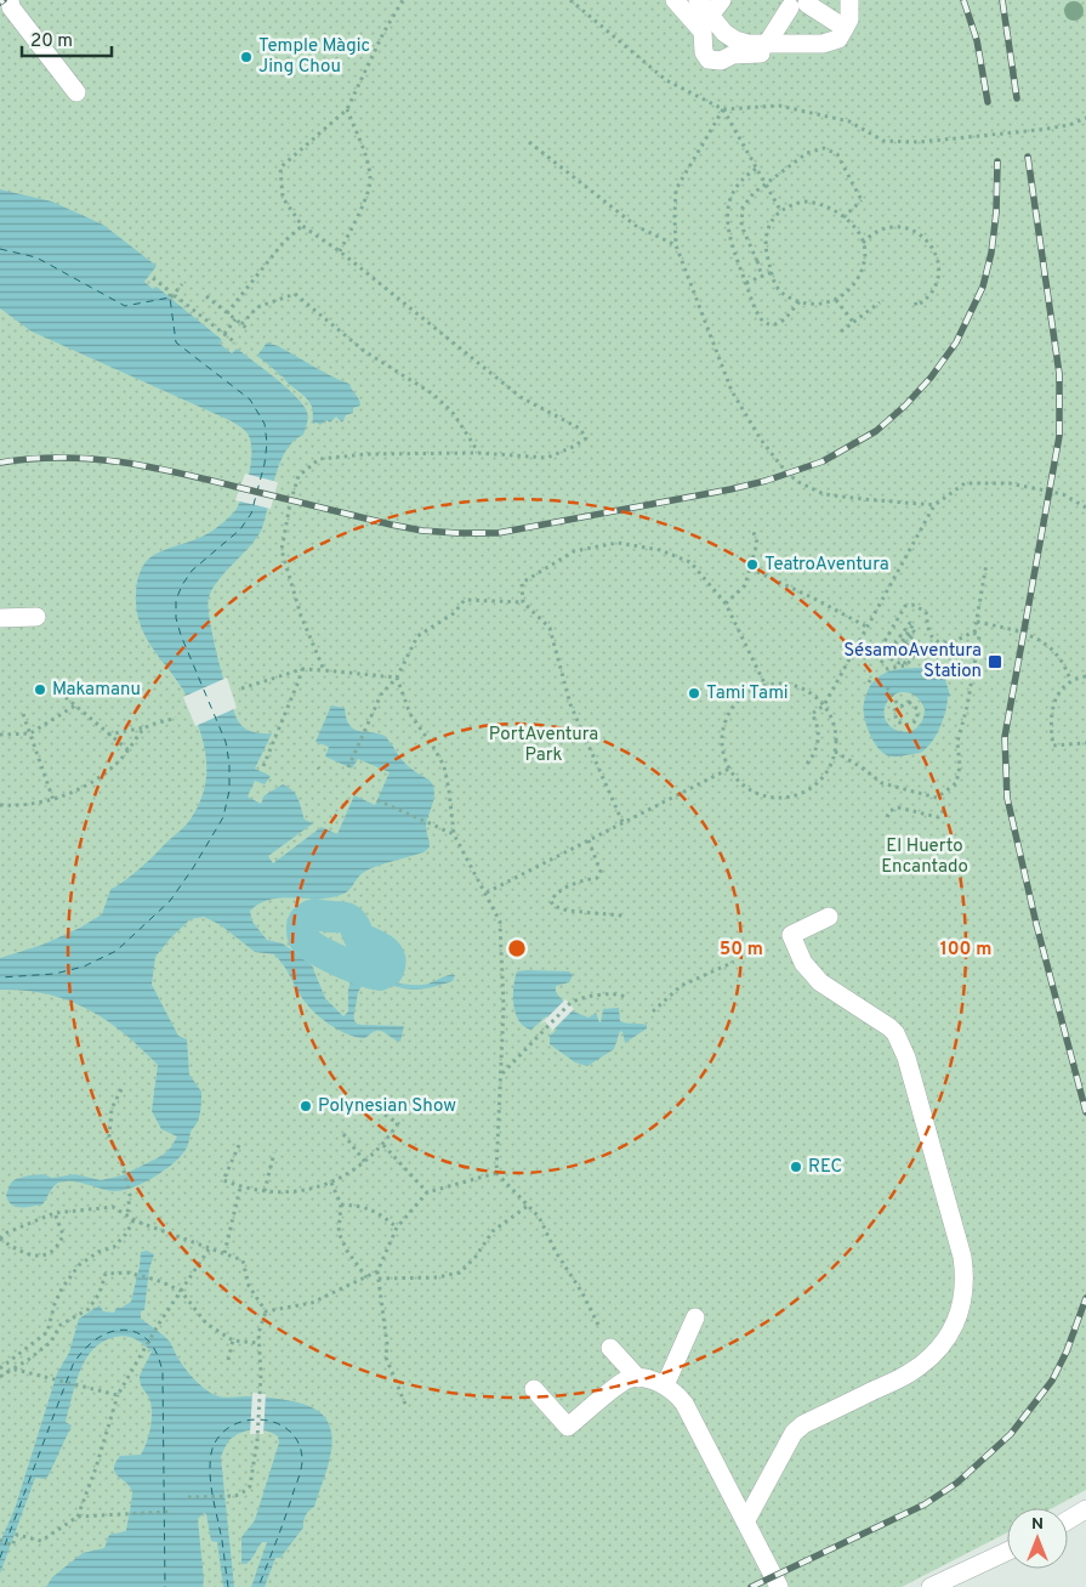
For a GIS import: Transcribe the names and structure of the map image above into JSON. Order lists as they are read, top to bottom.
{
  "parks": ["PortAventura Park", "El Huerto Encantado"],
  "places": {
    "other": [
      "Temple Màgic Jing Chou",
      "TeatroAventura",
      "Makamanu",
      "Tami Tami",
      "Polynesian Show",
      "REC"
    ],
    "transit": ["SésamoAventura Station"]
  },
  "scale_bar": "20 m",
  "north": "top",
  "rings": ["50 m", "100 m"]
}
